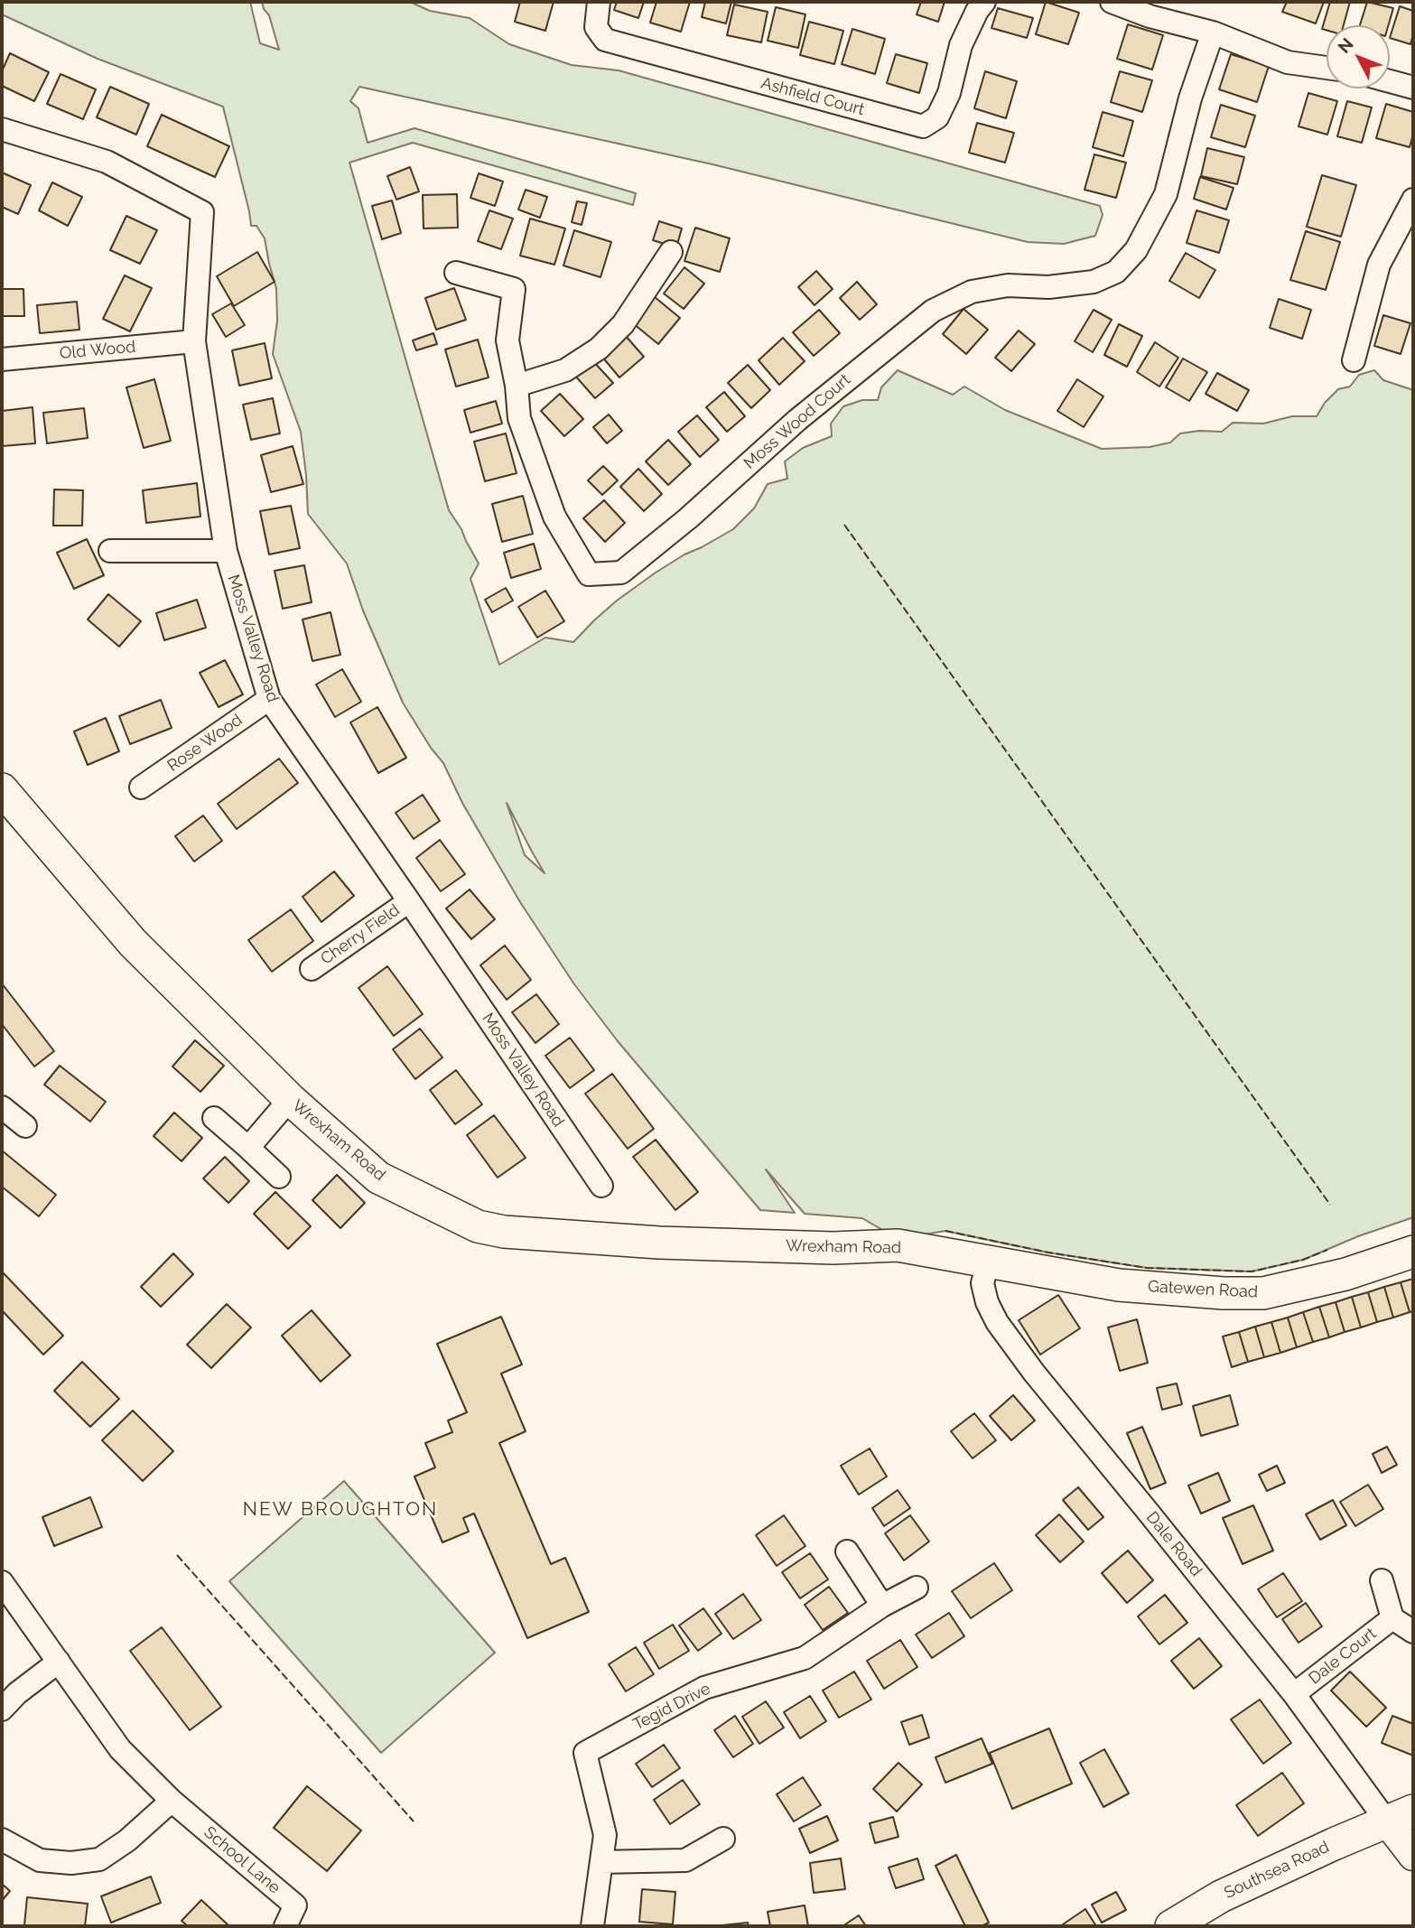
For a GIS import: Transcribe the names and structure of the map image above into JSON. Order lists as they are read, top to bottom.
{
  "streets": {
    "main road": ["Wrexham Road", "Gatewen Road", "Southsea Road"],
    "street": [
      "Ashfield Court",
      "Old Wood",
      "Moss Wood Court",
      "Moss Valley Road",
      "Rose Wood",
      "Cherry Field",
      "Dale Road",
      "Dale Court",
      "Tegid Drive",
      "School Lane"
    ]
  },
  "crossings": [
    ["Old Wood", "Moss Valley Road"],
    ["Moss Valley Road", "Rose Wood"],
    ["Moss Valley Road", "Cherry Field"],
    ["Wrexham Road", "Gatewen Road"],
    ["Wrexham Road", "Dale Road"],
    ["Gatewen Road", "Dale Road"],
    ["Dale Road", "Dale Court"],
    ["Dale Road", "Southsea Road"]
  ],
  "districts": ["NEW BROUGHTON"],
  "north": "top left"
}
